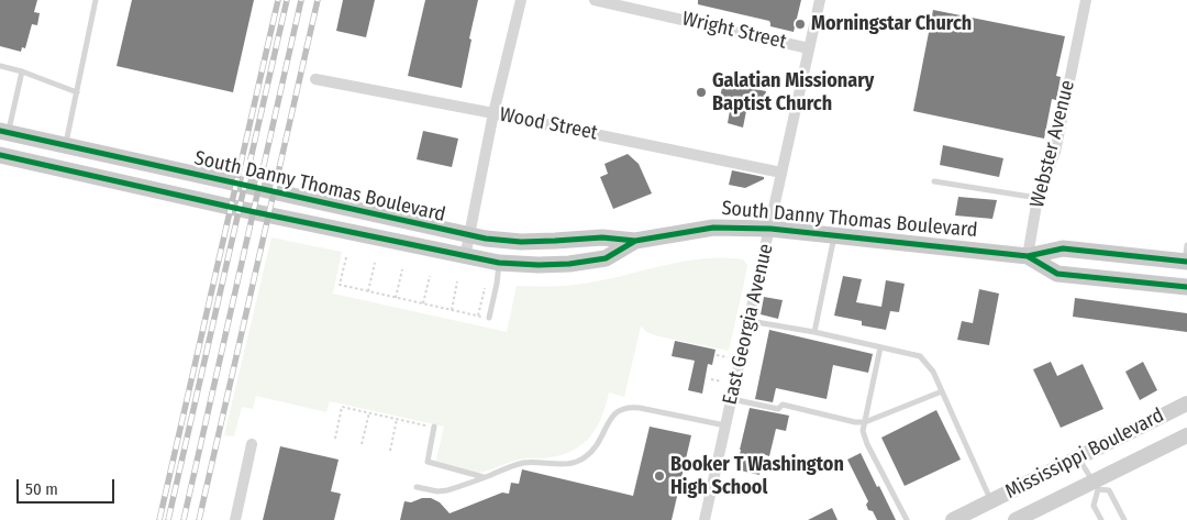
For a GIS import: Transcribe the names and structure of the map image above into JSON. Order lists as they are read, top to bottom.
{
  "streets": {
    "main road": ["South Danny Thomas Boulevard", "Mississippi Boulevard"],
    "street": [
      "Wright Street",
      "Wood Street",
      "Webster Avenue",
      "East Georgia Avenue"
    ]
  },
  "crossings": [
    ["Wright Street", "East Georgia Avenue"],
    ["Wood Street", "East Georgia Avenue"],
    ["Webster Avenue", "South Danny Thomas Boulevard"],
    ["South Danny Thomas Boulevard", "East Georgia Avenue"]
  ],
  "places": ["Morningstar Church", "Galatian Missionary Baptist Church", "Booker T Washington High School"],
  "scale_bar": "50 m"
}
